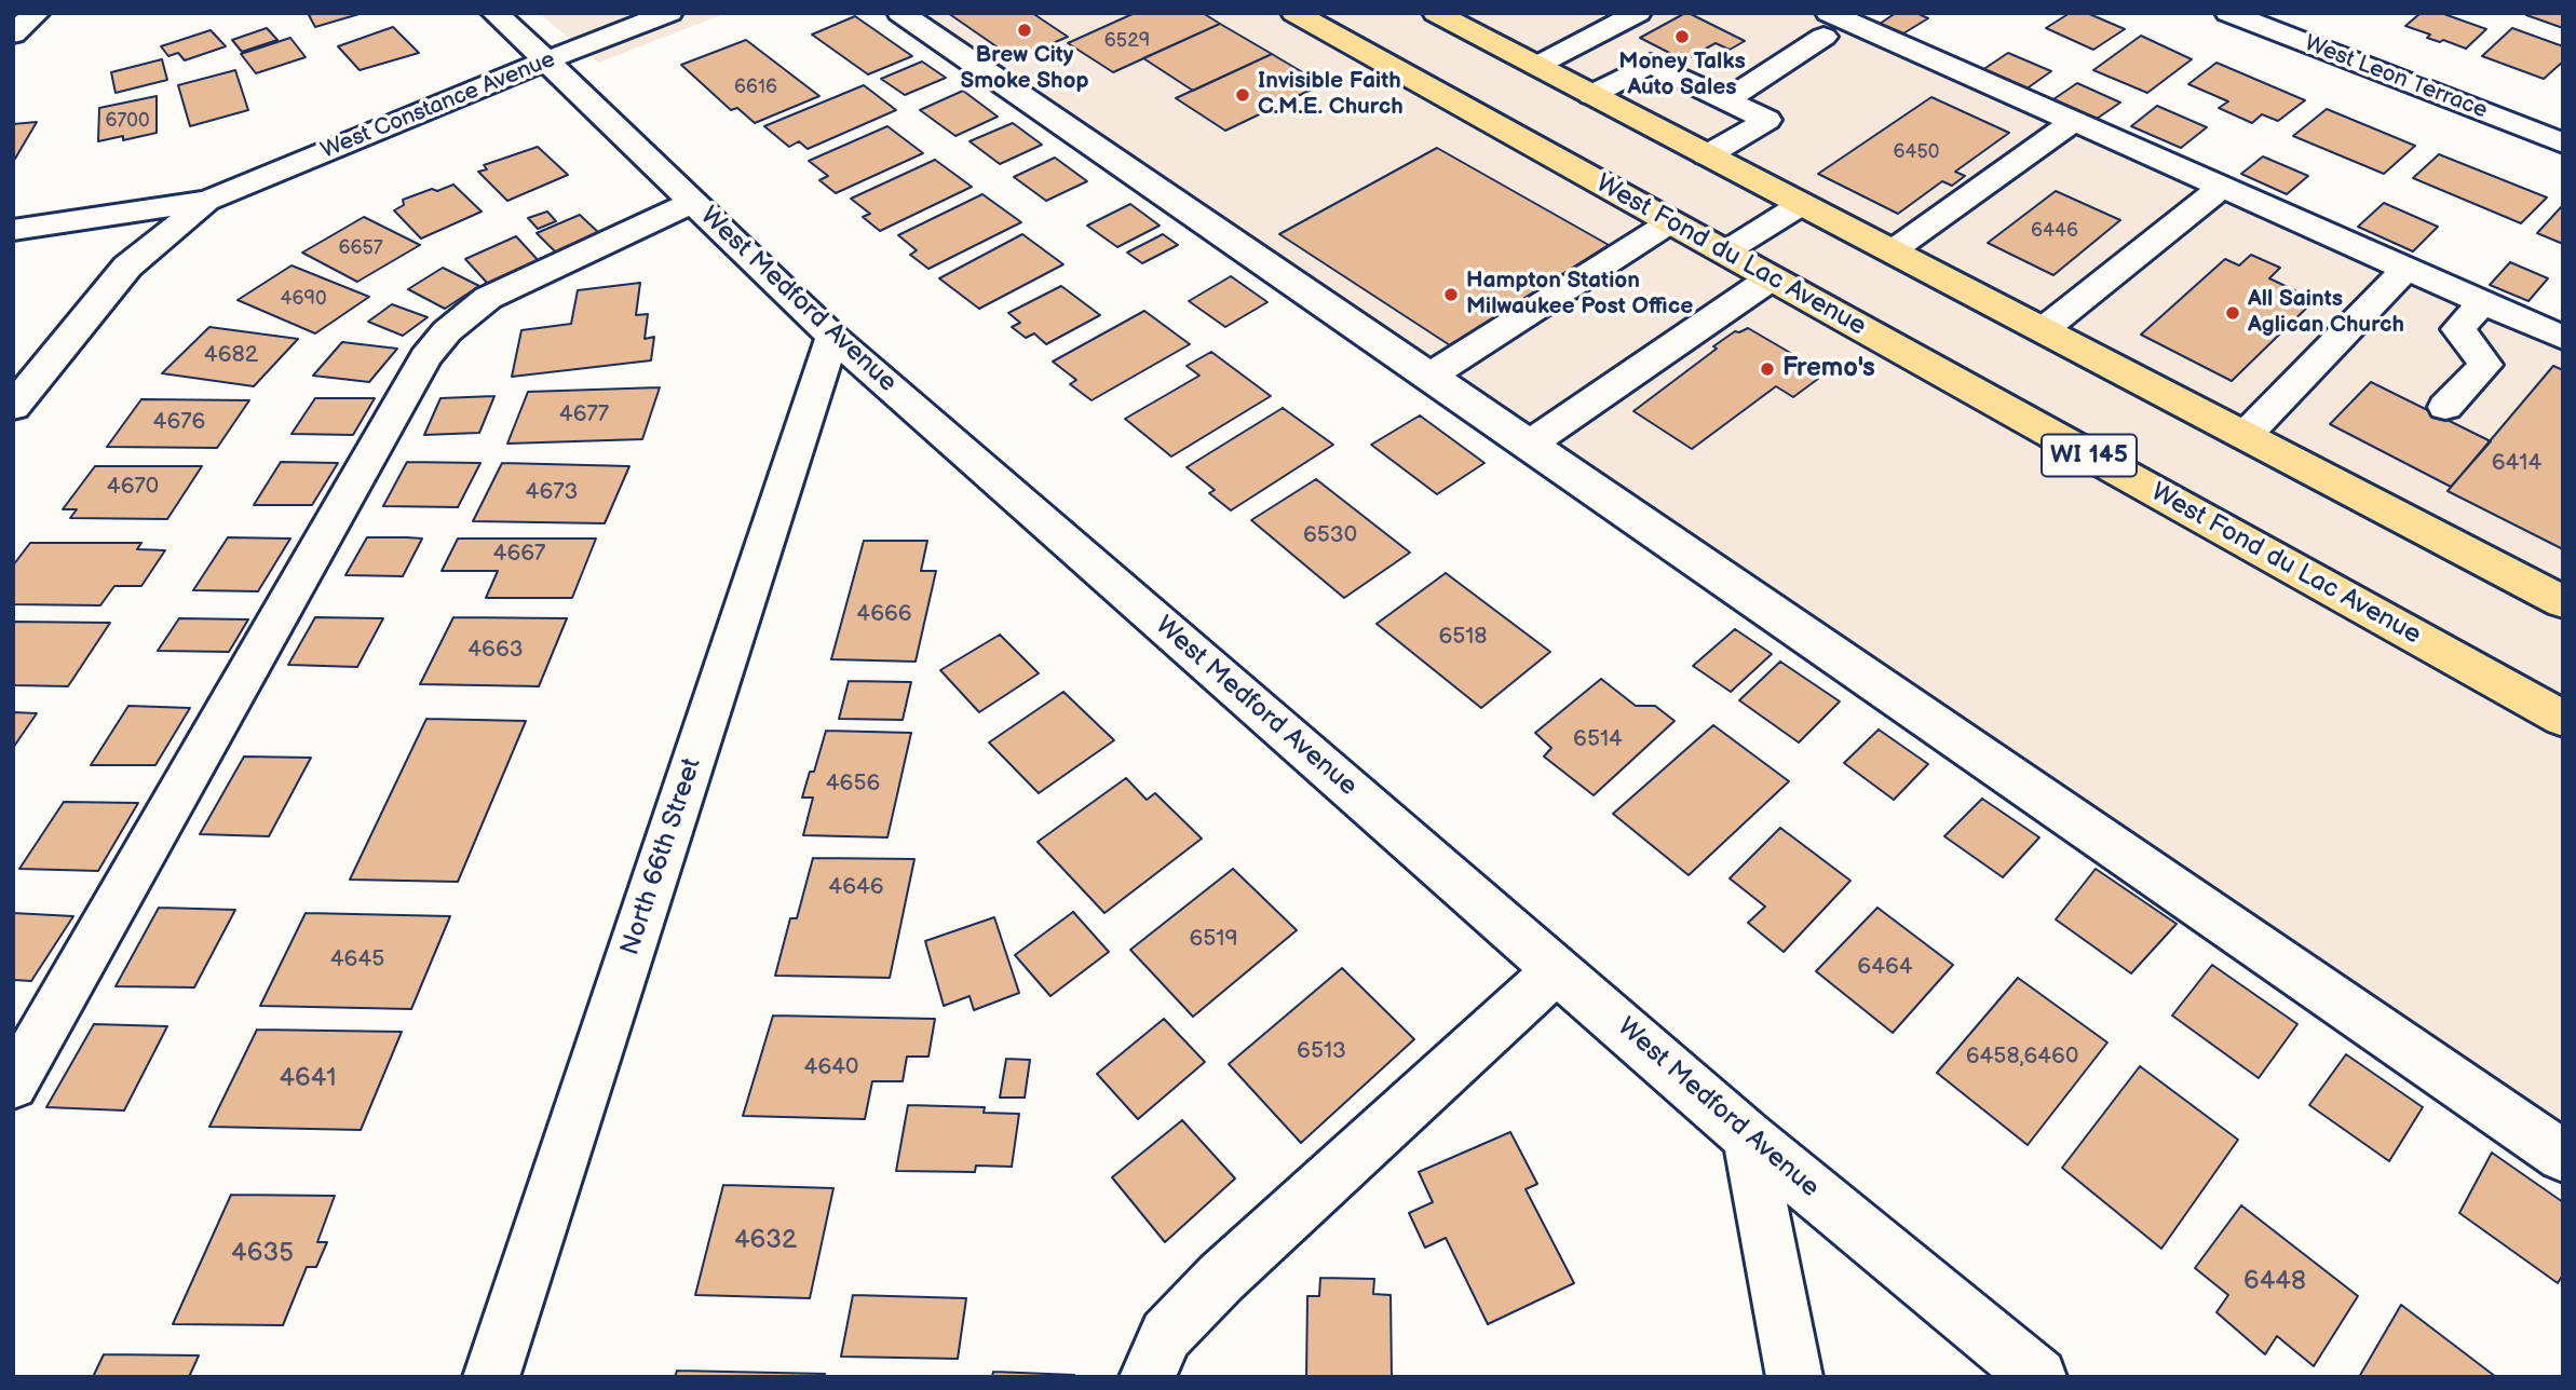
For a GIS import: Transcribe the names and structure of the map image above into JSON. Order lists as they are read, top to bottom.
{
  "streets": {
    "main road": ["West Fond du Lac Avenue", "WI 145"],
    "street": [
      "West Leon Terrace",
      "West Constance Avenue",
      "West Medford Avenue",
      "North 66th Street"
    ]
  },
  "crossings": [
    ["West Constance Avenue", "West Medford Avenue"],
    ["West Medford Avenue", "North 66th Street"]
  ],
  "places": [
    "Brew City Smoke Shop",
    "Money Talks Auto Sales",
    "Invisible Faith C.M.E. Church",
    "Hampton Station Milwaukee Post Office",
    "All Saints Aglican Church",
    "Fremo's"
  ],
  "house_numbers": [
    "6529",
    "6616",
    "6700",
    "6450",
    "6446",
    "6657",
    "4690",
    "4682",
    "4677",
    "4676",
    "6414",
    "4670",
    "4673",
    "6530",
    "4667",
    "4666",
    "6518",
    "4663",
    "6514",
    "4656",
    "4646",
    "6519",
    "4645",
    "6464",
    "6513",
    "6458,6460",
    "4640",
    "4641",
    "4632",
    "4635",
    "6448"
  ]
}
